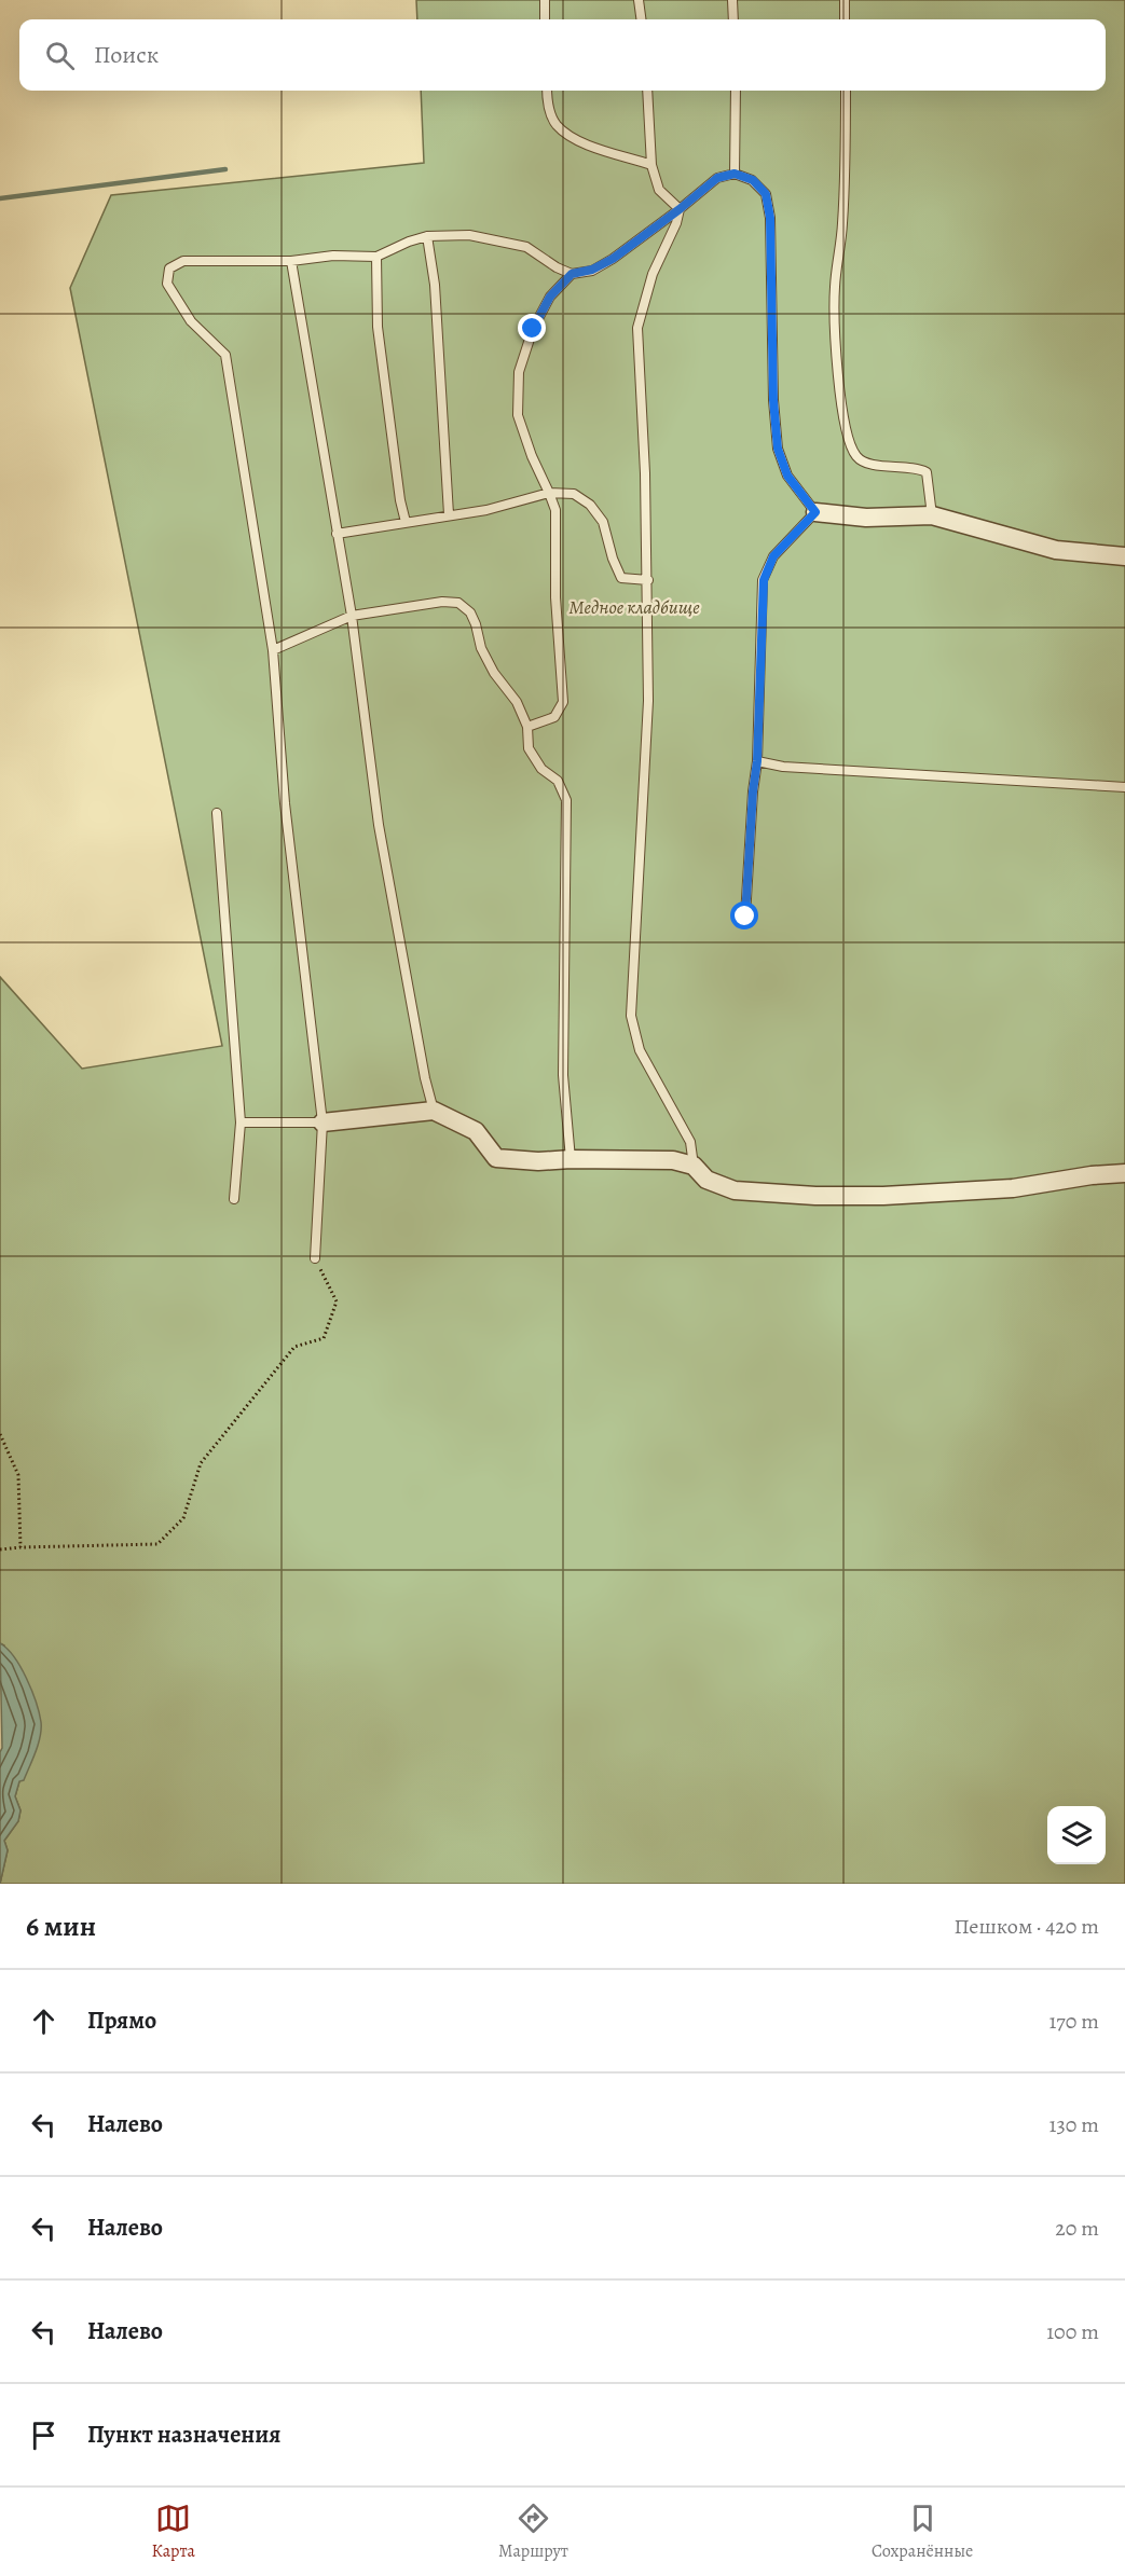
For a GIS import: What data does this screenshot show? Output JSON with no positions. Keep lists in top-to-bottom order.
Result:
{
  "parks": ["Медное кладбище"],
  "page": {
    "search": "Поиск",
    "heading": ["6 мин", "Пешком · 420 m"],
    "list": [
      ["Прямо", "170 m"],
      ["Налево", "130 m"],
      ["Налево", "20 m"],
      ["Налево", "100 m"],
      "Пункт назначения"
    ],
    "nav": ["Карта", "Маршрут", "Сохранённые"]
  }
}
